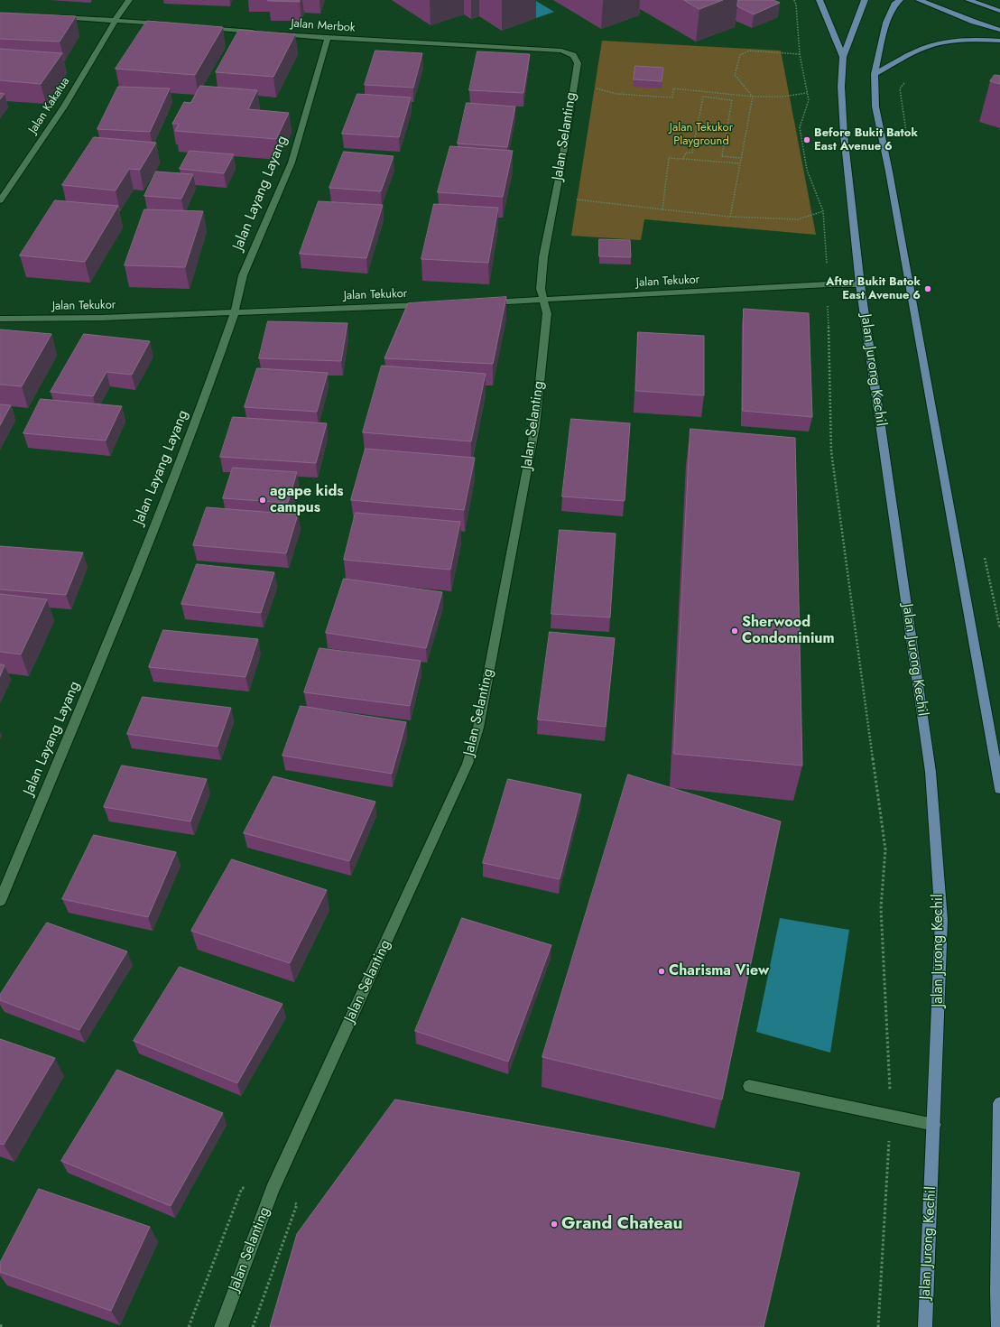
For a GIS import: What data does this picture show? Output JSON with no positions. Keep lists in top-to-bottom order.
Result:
{
  "streets": {
    "main road": ["Jalan Jurong Kechil"],
    "street": [
      "Jalan Merbok",
      "Jalan Kakatua",
      "Jalan Selanting",
      "Jalan Layang Layang",
      "Jalan Tekukor"
    ]
  },
  "crossings": [
    ["Jalan Merbok", "Jalan Selanting"],
    ["Jalan Merbok", "Jalan Layang Layang"],
    ["Jalan Selanting", "Jalan Tekukor"],
    ["Jalan Layang Layang", "Jalan Tekukor"],
    ["Jalan Tekukor", "Jalan Jurong Kechil"]
  ],
  "parks": ["Jalan Tekukor Playground"],
  "places": [
    "Before Bukit Batok East Avenue 6",
    "After Bukit Batok East Avenue 6",
    "agape kids campus",
    "Sherwood Condominium",
    "Charisma View",
    "Grand Chateau"
  ]
}
